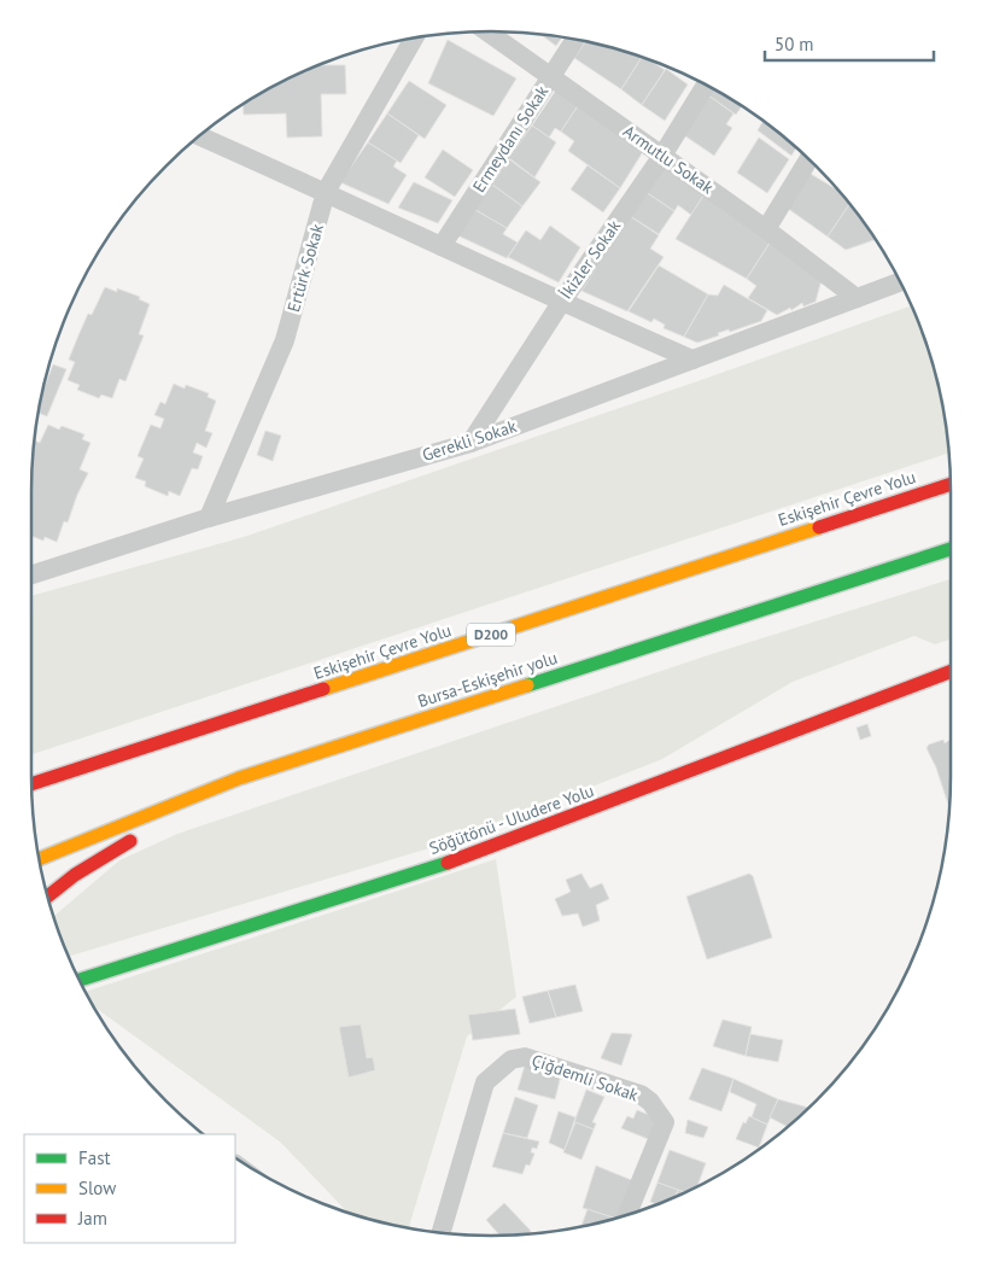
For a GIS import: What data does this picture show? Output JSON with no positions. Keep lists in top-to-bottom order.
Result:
{
  "streets": {
    "main road": [
      "Eskişehir Çevre Yolu",
      "D200",
      "Bursa-Eskişehir yolu",
      "Söğütönü - Uludere Yolu"
    ],
    "street": [
      "Ermeydanı Sokak",
      "Armutlu Sokak",
      "İkizler Sokak",
      "Ertürk Sokak",
      "Gerekli Sokak",
      "Çiğdemli Sokak"
    ]
  },
  "crossings": [
    ["Ermeydanı Sokak", "Armutlu Sokak"],
    ["Armutlu Sokak", "İkizler Sokak"],
    ["Armutlu Sokak", "Gerekli Sokak"],
    ["İkizler Sokak", "Gerekli Sokak"],
    ["Ertürk Sokak", "Gerekli Sokak"]
  ],
  "legend": ["Fast", "Slow", "Jam"],
  "scale_bar": "50 m"
}
